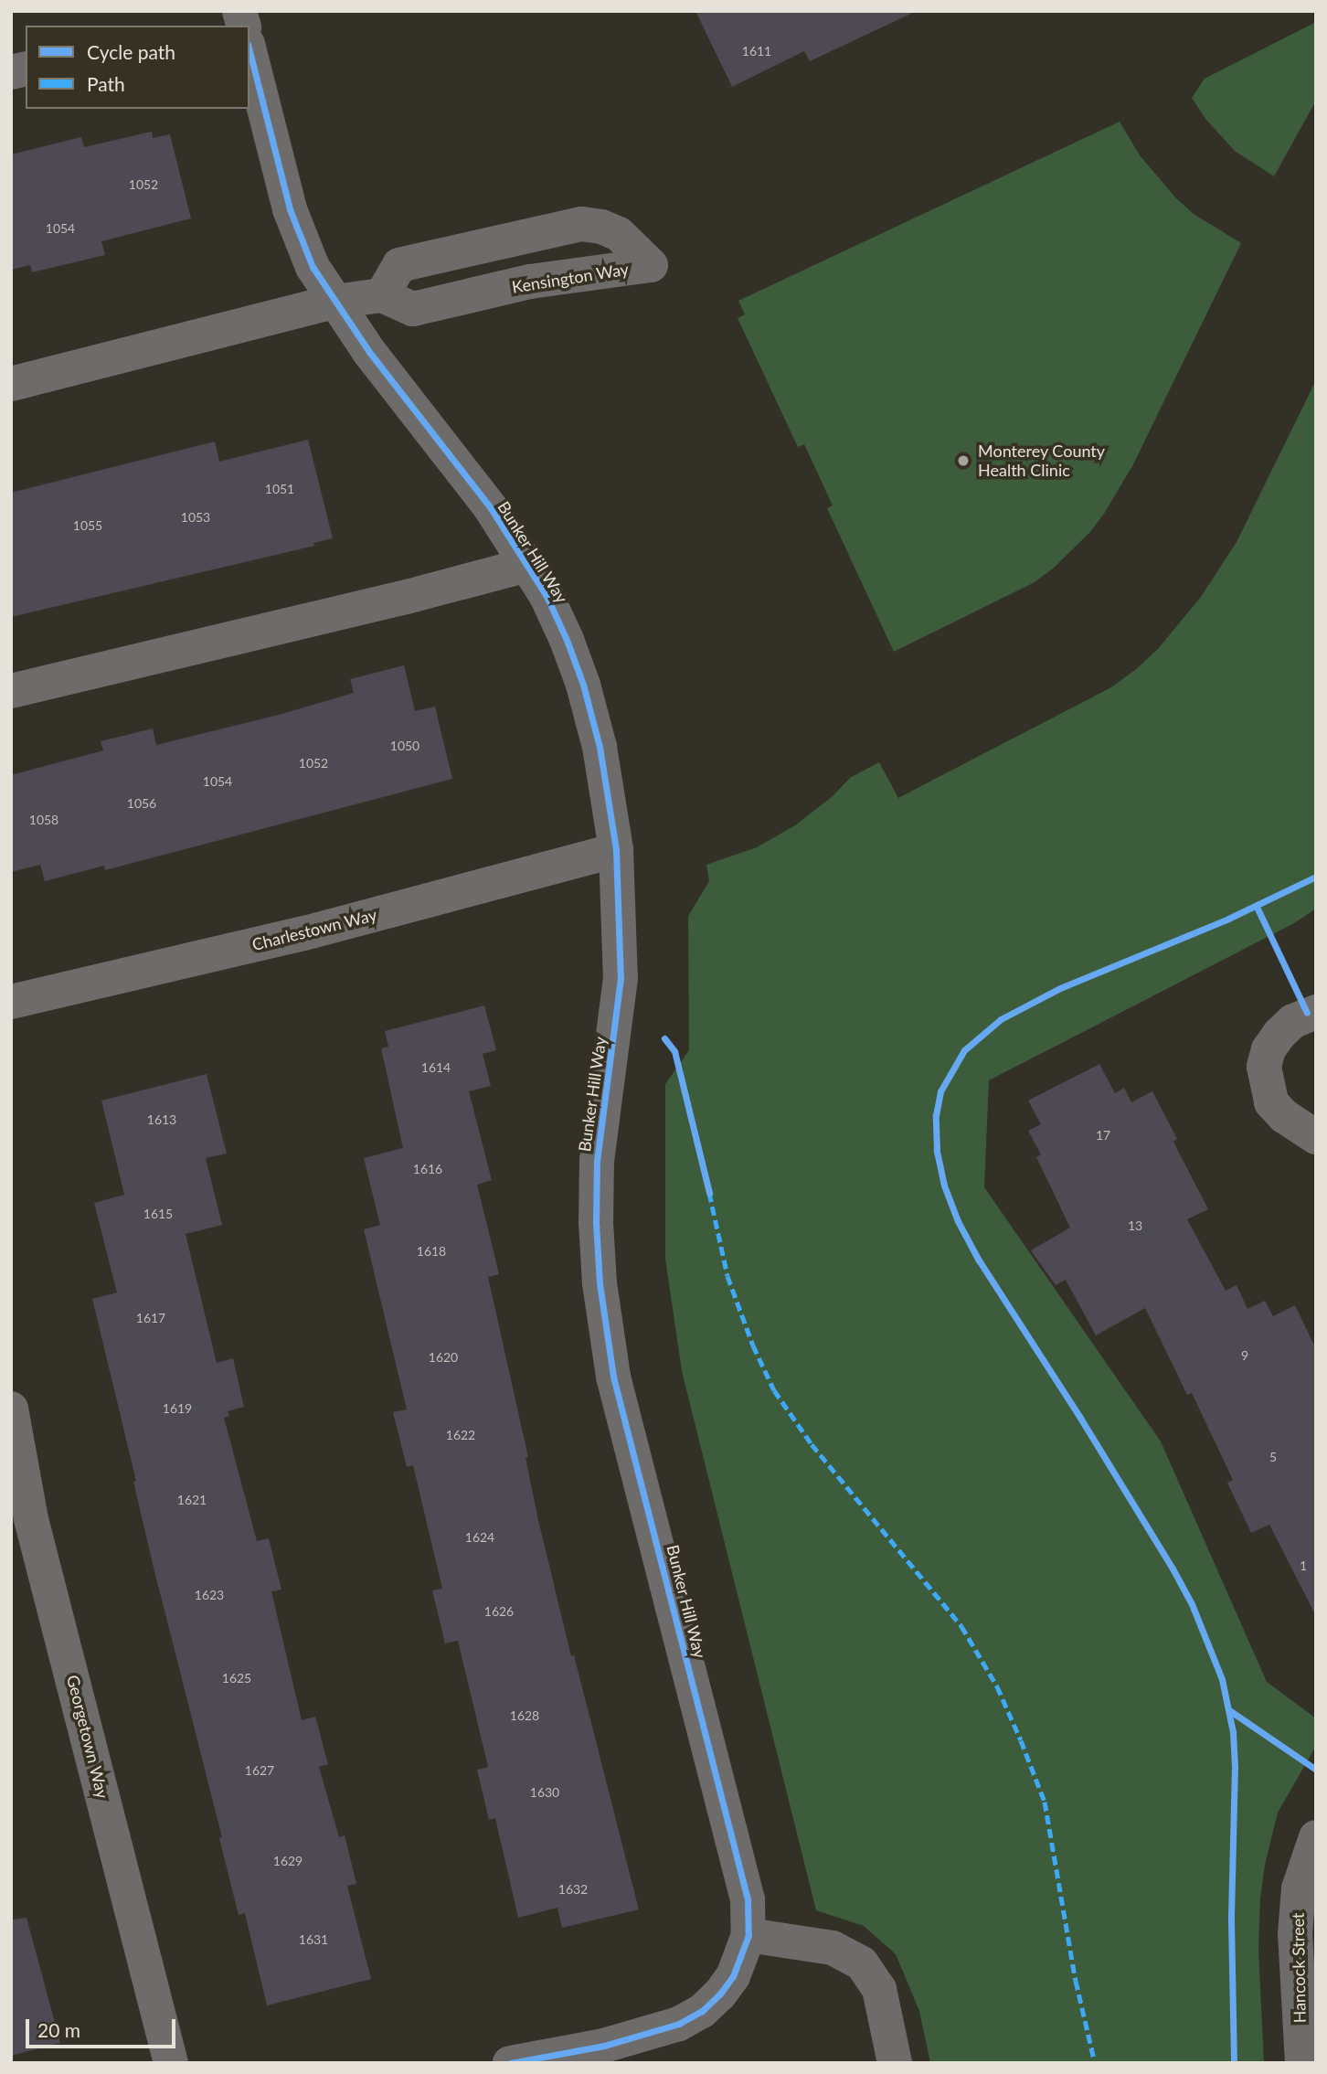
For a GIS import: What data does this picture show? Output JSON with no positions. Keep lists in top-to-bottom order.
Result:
{
  "streets": {
    "street": [
      "Kensington Way",
      "Bunker Hill Way",
      "Charlestown Way",
      "Georgetown Way",
      "Hancock Street"
    ]
  },
  "crossings": [
    ["Bunker Hill Way", "Charlestown Way"]
  ],
  "places": ["Monterey County Health Clinic"],
  "house_numbers": [
    "1611",
    "1052",
    "1054",
    "1051",
    "1053",
    "1055",
    "1050",
    "1052",
    "1054",
    "1056",
    "1058",
    "1614",
    "1613",
    "17",
    "1616",
    "1615",
    "13",
    "1618",
    "1617",
    "9",
    "1620",
    "1619",
    "1622",
    "5",
    "1621",
    "1624",
    "1",
    "1623",
    "1626",
    "1625",
    "1628",
    "1627",
    "1630",
    "1629",
    "1632",
    "1631"
  ],
  "legend": ["Cycle path", "Path"],
  "scale_bar": "20 m"
}
